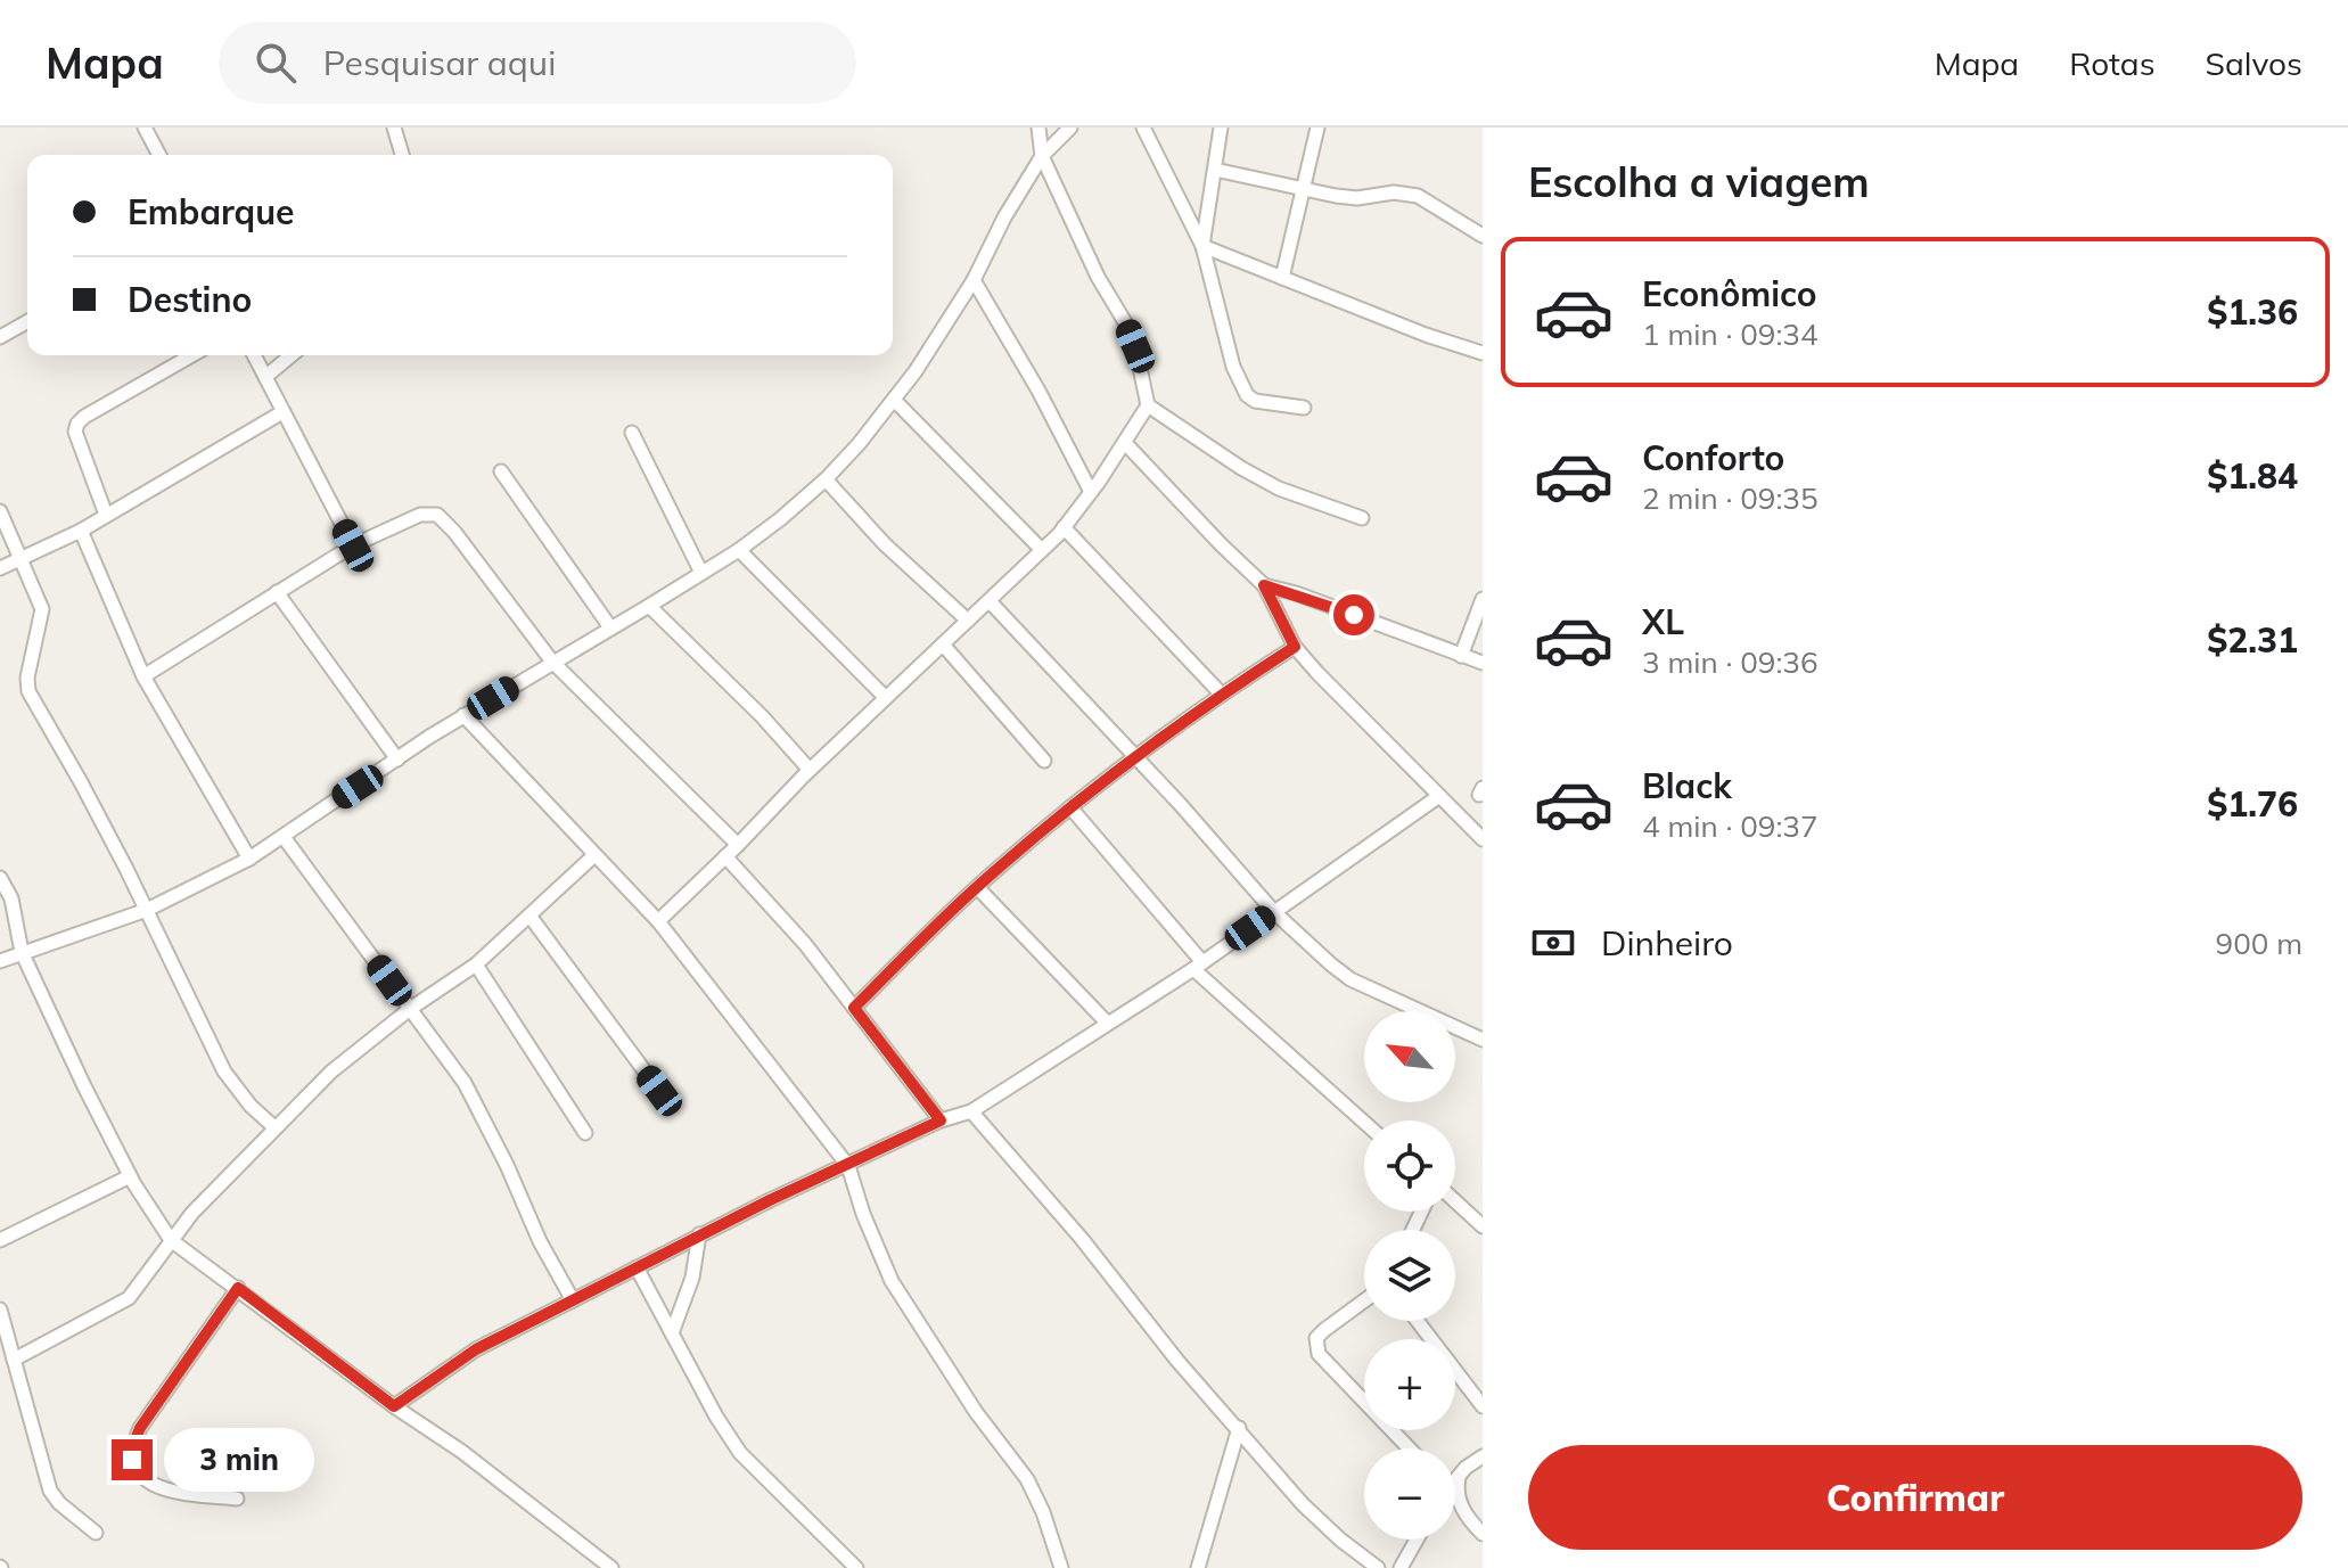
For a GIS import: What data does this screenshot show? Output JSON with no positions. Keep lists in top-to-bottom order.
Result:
{
  "north": "top left",
  "page": {
    "header": "Mapa",
    "search": "Pesquisar aqui",
    "nav": ["Mapa", "Rotas", "Salvos"],
    "heading": "Escolha a viagem",
    "banner": ["Embarque", "Destino"],
    "list": [
      {
        "name": "Econômico",
        "note": "1 min · 09:34",
        "value": "$1.36"
      },
      {
        "name": "Conforto",
        "note": "2 min · 09:35",
        "value": "$1.84"
      },
      {
        "name": "XL",
        "note": "3 min · 09:36",
        "value": "$2.31"
      },
      {
        "name": "Black",
        "note": "4 min · 09:37",
        "value": "$1.76"
      }
    ],
    "pay": ["Dinheiro", "900 m"],
    "map_buttons": ["+", "−"],
    "buttons": "Confirmar",
    "bubble": "3 min"
  }
}
